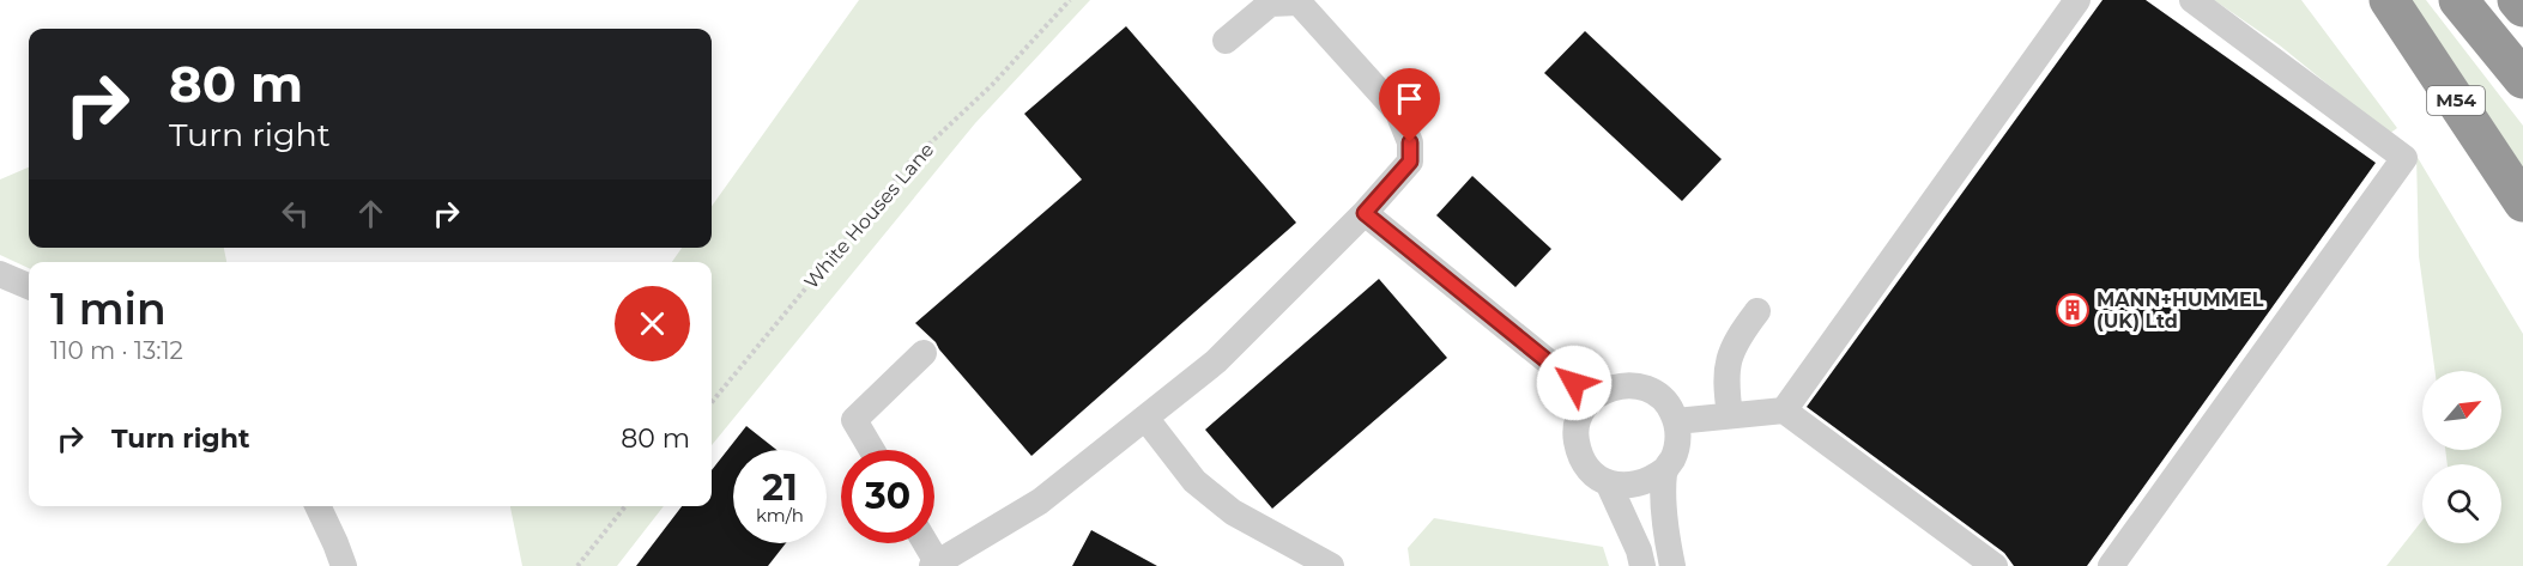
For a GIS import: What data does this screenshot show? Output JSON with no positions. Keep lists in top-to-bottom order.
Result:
{
  "streets": {
    "highway": ["M54"],
    "path": ["White Houses Lane"]
  },
  "places": {
    "building": ["MANN+HUMMEL (UK) Ltd"]
  },
  "north": "top right",
  "page": {
    "turn": ["80 m", "Turn right"],
    "heading": ["1 min", "110 m · 13:12"],
    "list": [
      {
        "name": "Turn right",
        "value": "80 m"
      }
    ],
    "speed": "21 km/h",
    "limit": "30"
  }
}
